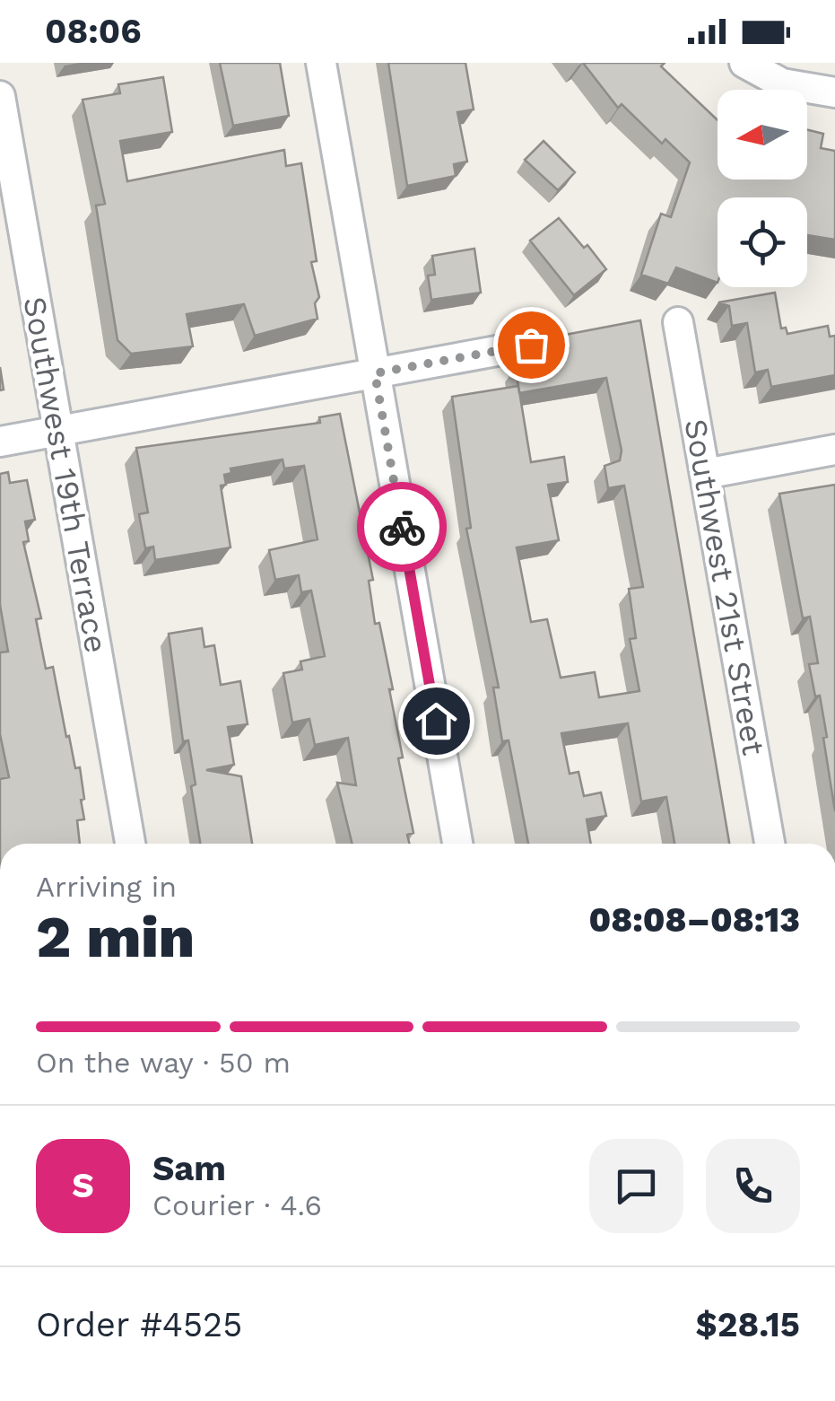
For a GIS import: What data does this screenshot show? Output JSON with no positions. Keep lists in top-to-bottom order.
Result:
{
  "streets": {
    "street": ["Southwest 19th Terrace", "Southwest 21st Street"]
  },
  "north": "left",
  "page": {
    "status": "08:06",
    "heading": ["2 min", "Arriving in", "08:08–08:13"],
    "panel": [
      "Sam",
      "Courier · 4.6",
      "Order #4525",
      "$28.15"
    ],
    "bar": "On the way · 50 m",
    "round": "S"
  }
}
